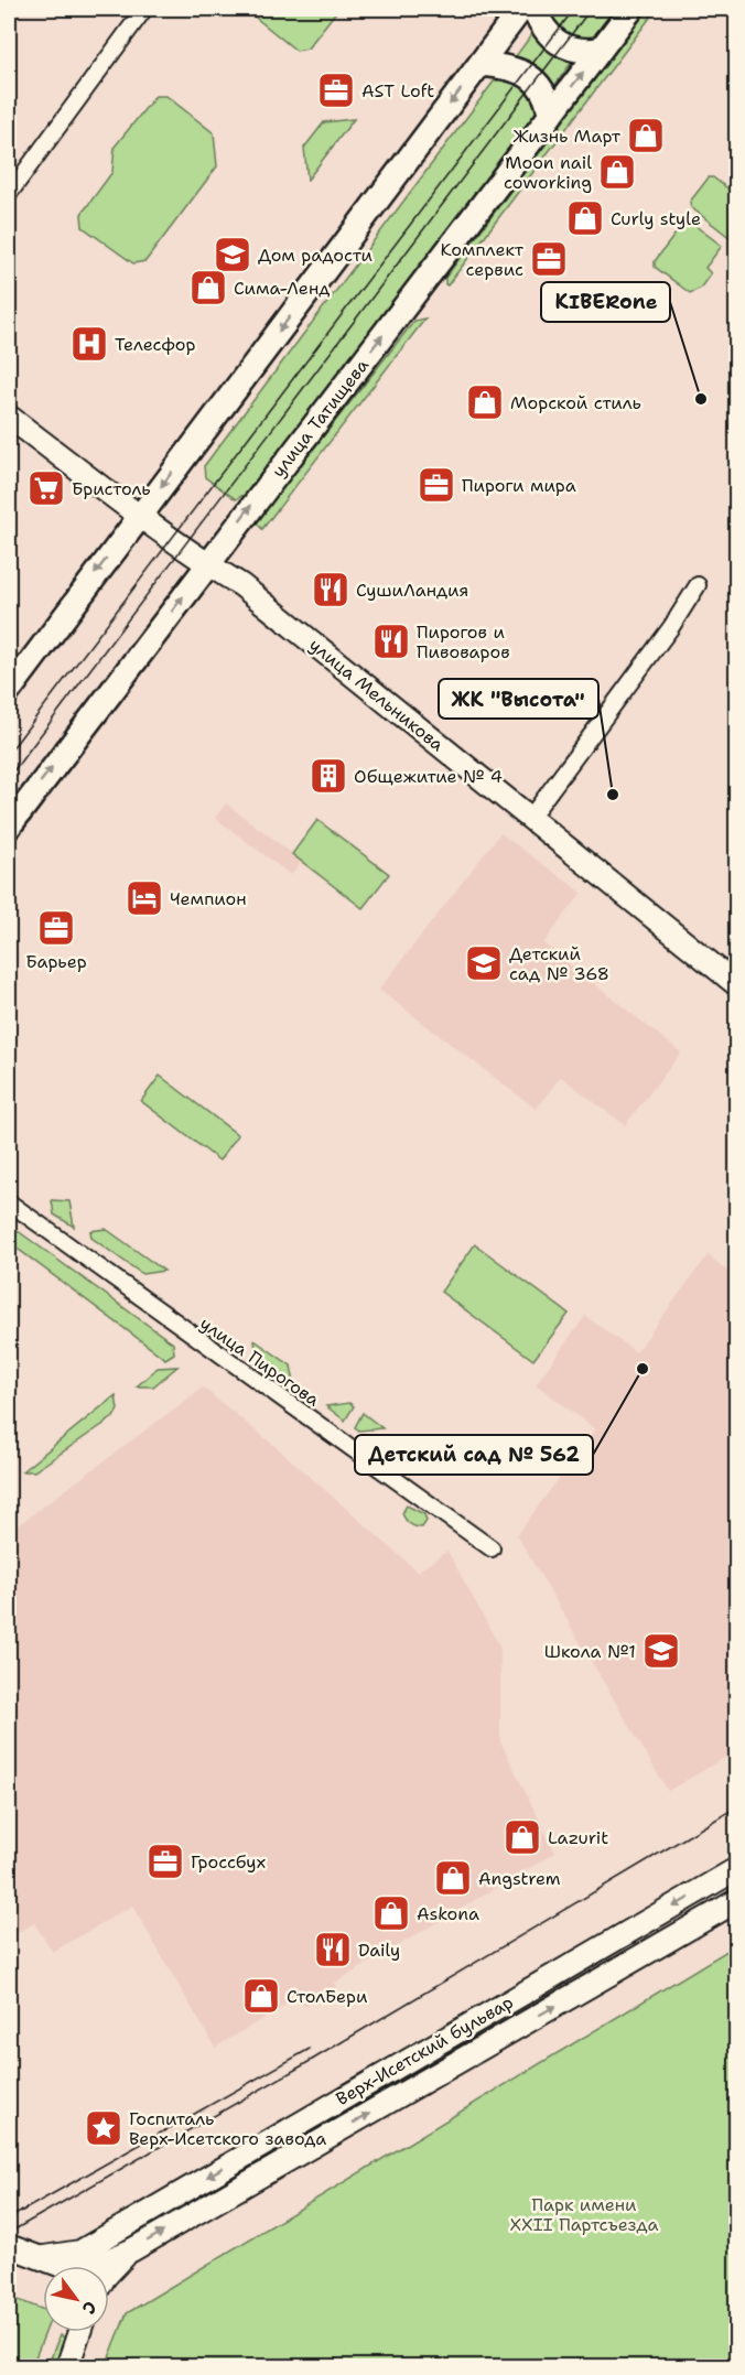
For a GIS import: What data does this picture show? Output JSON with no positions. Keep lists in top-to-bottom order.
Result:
{
  "streets": {
    "main road": ["улица Татищева", "улица Мельникова", "Верх-Исетский бульвар"],
    "street": ["улица Пирогова"]
  },
  "crossings": [
    ["улица Татищева", "улица Мельникова"]
  ],
  "parks": ["Парк имени XXII Партсъезда"],
  "places": {
    "office": [
      "AST Loft",
      "Комплект сервис",
      "Пироги мира",
      "Барьер",
      "Гроссбух"
    ],
    "shop": [
      "Жизнь Март",
      "Moon nail coworking",
      "Curly style",
      "Сима-Ленд",
      "Морской стиль",
      "Lazurit",
      "Angstrem",
      "Askona",
      "СтолБери"
    ],
    "school or university": ["Дом радости", "Детский сад № 368", "Школа №1"],
    "hospital": ["Телесфор"],
    "other": ["KIBERone", "ЖК \"Высота\"", "Детский сад № 562"],
    "supermarket": ["Бристоль"],
    "restaurant": ["СушиЛандия", "Пирогов и Пивоваров", "Daily"],
    "building": ["Общежитие № 4"],
    "hotel": ["Чемпион"],
    "place": ["Госпиталь Верх-Исетского завода"]
  },
  "north": "bottom right"
}
